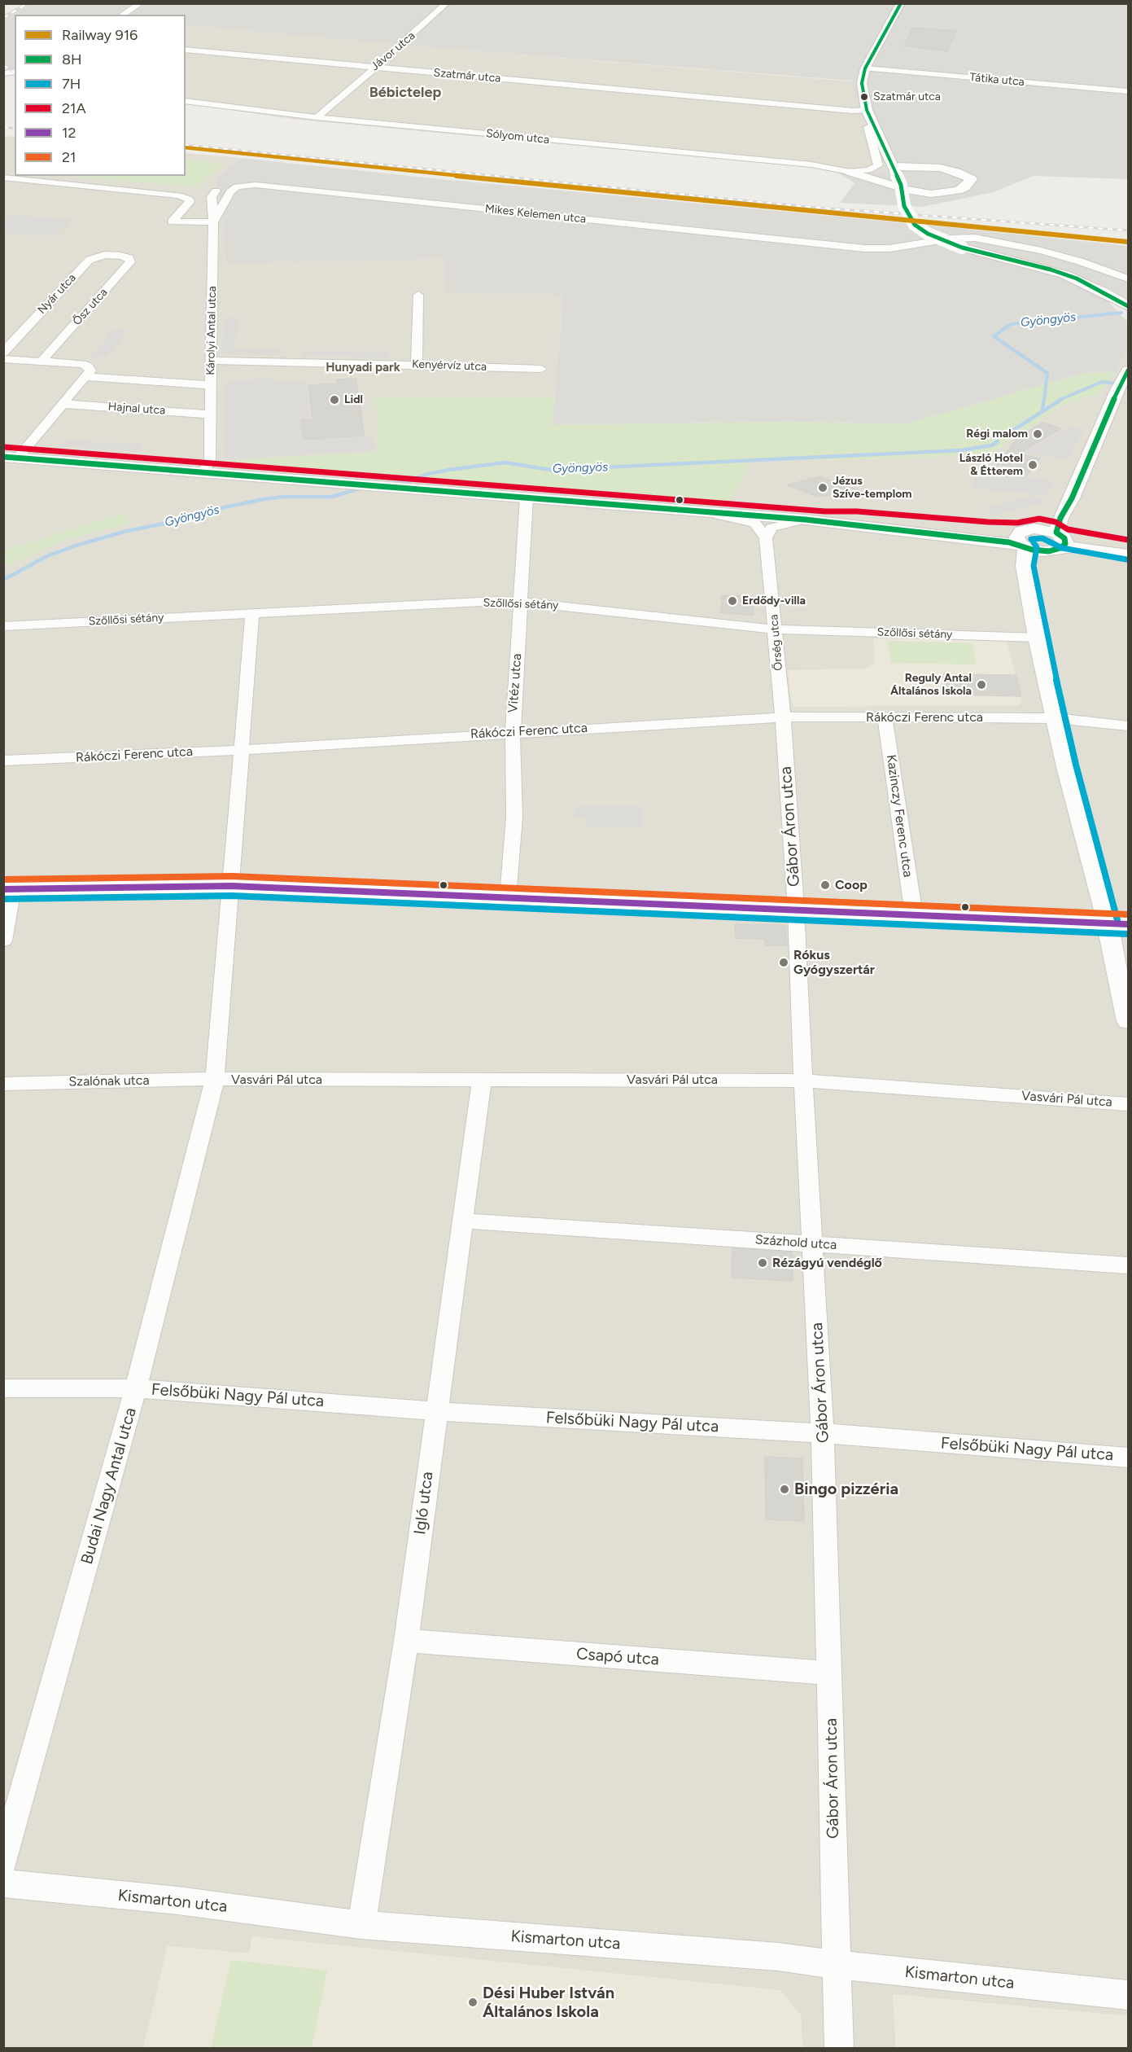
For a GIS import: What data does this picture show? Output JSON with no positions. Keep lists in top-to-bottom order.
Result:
{
  "streets": {
    "street": [
      "Jávor utca",
      "Szatmár utca",
      "Tátika utca",
      "Sólyom utca",
      "Mikes Kelemen utca",
      "Nyár utca",
      "Ősz utca",
      "Károlyi Antal utca",
      "Kenyérvíz utca",
      "Hajnal utca",
      "Szőllősi sétány",
      "Őrség utca",
      "Vitéz utca",
      "Rákóczi Ferenc utca",
      "Kazinczy Ferenc utca",
      "Gábor Áron utca",
      "Vasvári Pál utca",
      "Szalónak utca",
      "Százhold utca",
      "Felsőbüki Nagy Pál utca",
      "Budai Nagy Antal utca",
      "Igló utca",
      "Csapó utca",
      "Kismarton utca"
    ]
  },
  "crossings": [
    ["Jávor utca", "Szatmár utca"],
    ["Jávor utca", "Sólyom utca"],
    ["Mikes Kelemen utca", "Károlyi Antal utca"],
    ["Nyár utca", "Ősz utca"],
    ["Károlyi Antal utca", "Kenyérvíz utca"],
    ["Károlyi Antal utca", "Hajnal utca"],
    ["Szőllősi sétány", "Őrség utca"],
    ["Szőllősi sétány", "Vitéz utca"],
    ["Szőllősi sétány", "Budai Nagy Antal utca"],
    ["Őrség utca", "Rákóczi Ferenc utca"],
    ["Őrség utca", "Gábor Áron utca"],
    ["Vitéz utca", "Rákóczi Ferenc utca"],
    ["Rákóczi Ferenc utca", "Kazinczy Ferenc utca"],
    ["Rákóczi Ferenc utca", "Gábor Áron utca"],
    ["Rákóczi Ferenc utca", "Budai Nagy Antal utca"],
    ["Gábor Áron utca", "Vasvári Pál utca"],
    ["Gábor Áron utca", "Százhold utca"],
    ["Gábor Áron utca", "Felsőbüki Nagy Pál utca"],
    ["Gábor Áron utca", "Csapó utca"],
    ["Gábor Áron utca", "Kismarton utca"],
    ["Vasvári Pál utca", "Szalónak utca"],
    ["Vasvári Pál utca", "Budai Nagy Antal utca"],
    ["Vasvári Pál utca", "Igló utca"],
    ["Szalónak utca", "Budai Nagy Antal utca"],
    ["Százhold utca", "Igló utca"],
    ["Felsőbüki Nagy Pál utca", "Budai Nagy Antal utca"],
    ["Felsőbüki Nagy Pál utca", "Igló utca"],
    ["Igló utca", "Csapó utca"],
    ["Igló utca", "Kismarton utca"]
  ],
  "districts": ["Bébictelep", "Hunyadi park"],
  "water": ["Gyöngyös"],
  "places": [
    "Szatmár utca",
    "Lidl",
    "Régi malom",
    "László Hotel & Étterem",
    "Jézus Szíve-templom",
    "Erdődy-villa",
    "Reguly Antal Általános Iskola",
    "Coop",
    "Rókus Gyógyszertár",
    "Rézágyú vendéglő",
    "Bingo pizzéria",
    "Dési Huber István Általános Iskola"
  ],
  "lines": [
    "transit line 8H",
    "rail line 916",
    "transit line 21A",
    "transit line 7H",
    "transit line 21",
    "transit line 12"
  ],
  "legend": [
    "Railway 916",
    "8H",
    "7H",
    "21A",
    "12",
    "21"
  ]
}
